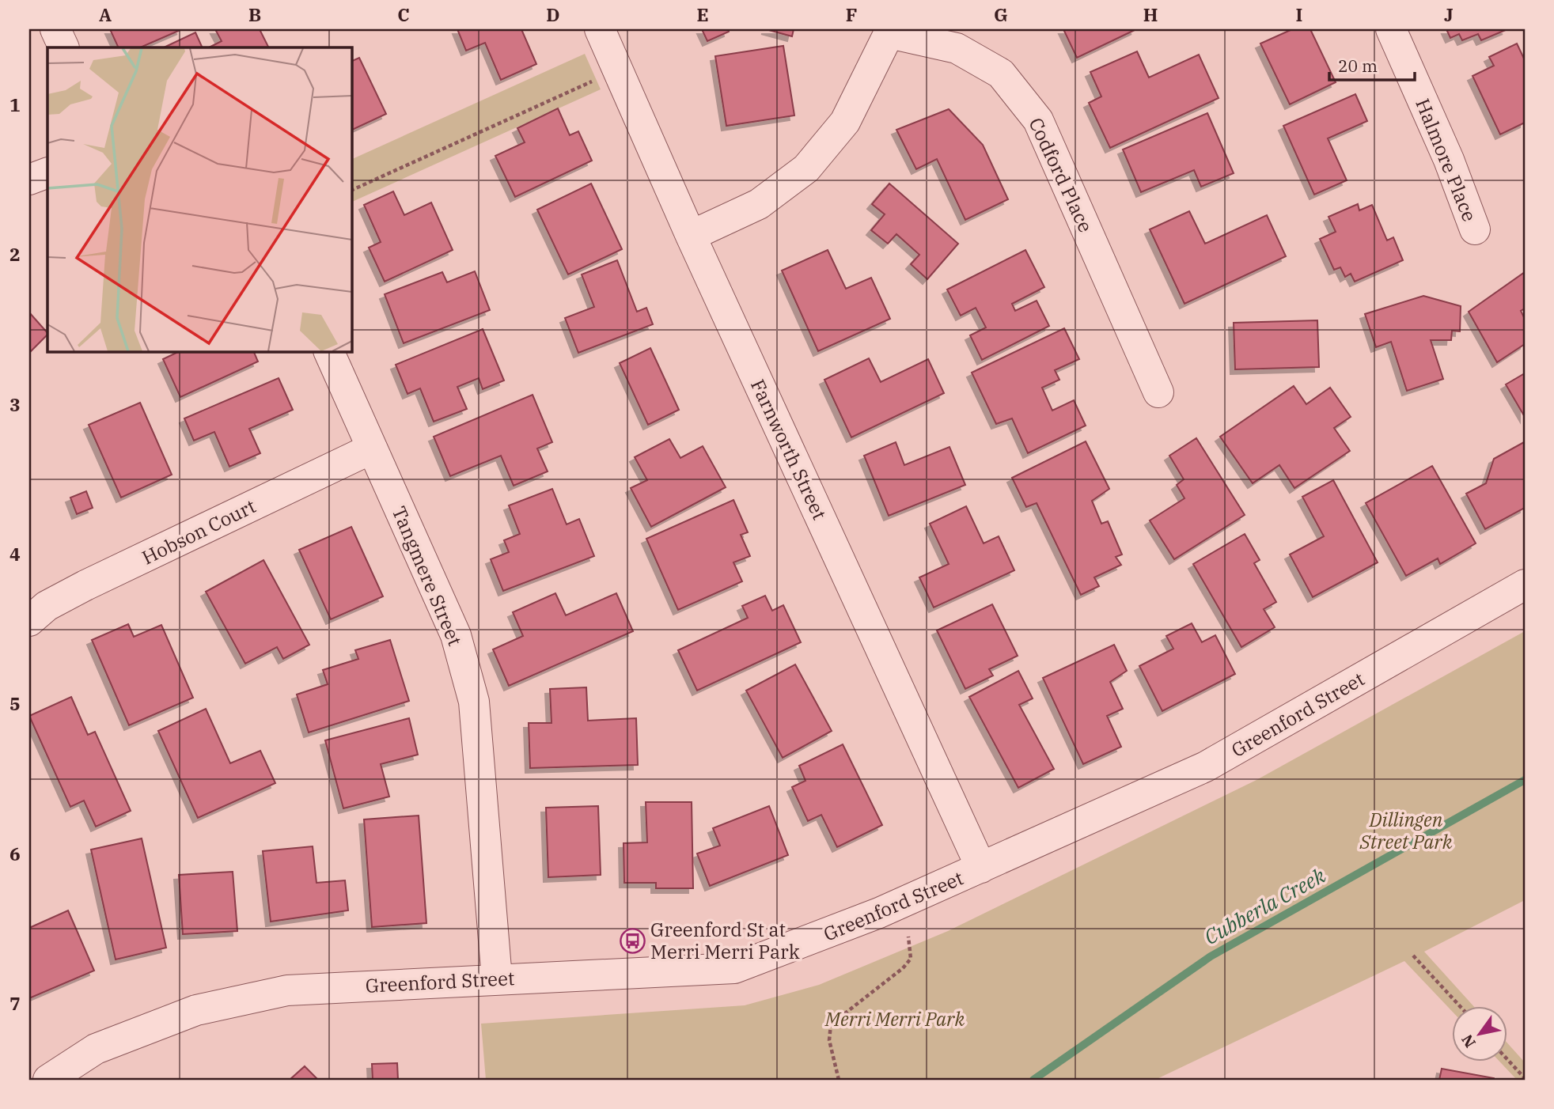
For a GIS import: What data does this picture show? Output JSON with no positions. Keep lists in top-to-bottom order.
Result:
{
  "streets": {
    "street": [
      "Halmore Place",
      "Codford Place",
      "Farnworth Street",
      "Hobson Court",
      "Tangmere Street",
      "Greenford Street"
    ]
  },
  "crossings": [
    ["Farnworth Street", "Greenford Street"],
    ["Hobson Court", "Tangmere Street"],
    ["Tangmere Street", "Greenford Street"]
  ],
  "water": ["Cubberla Creek"],
  "parks": ["Dillingen Street Park", "Merri Merri Park"],
  "places": {
    "bus stop": ["Greenford St at Merri Merri Park"]
  },
  "scale_bar": "20 m",
  "north": "bottom left",
  "grid": {
    "columns": [
      "A",
      "B",
      "C",
      "D",
      "E",
      "F",
      "G",
      "H",
      "I",
      "J"
    ],
    "rows": [
      "1",
      "2",
      "3",
      "4",
      "5",
      "6",
      "7"
    ]
  }
}
